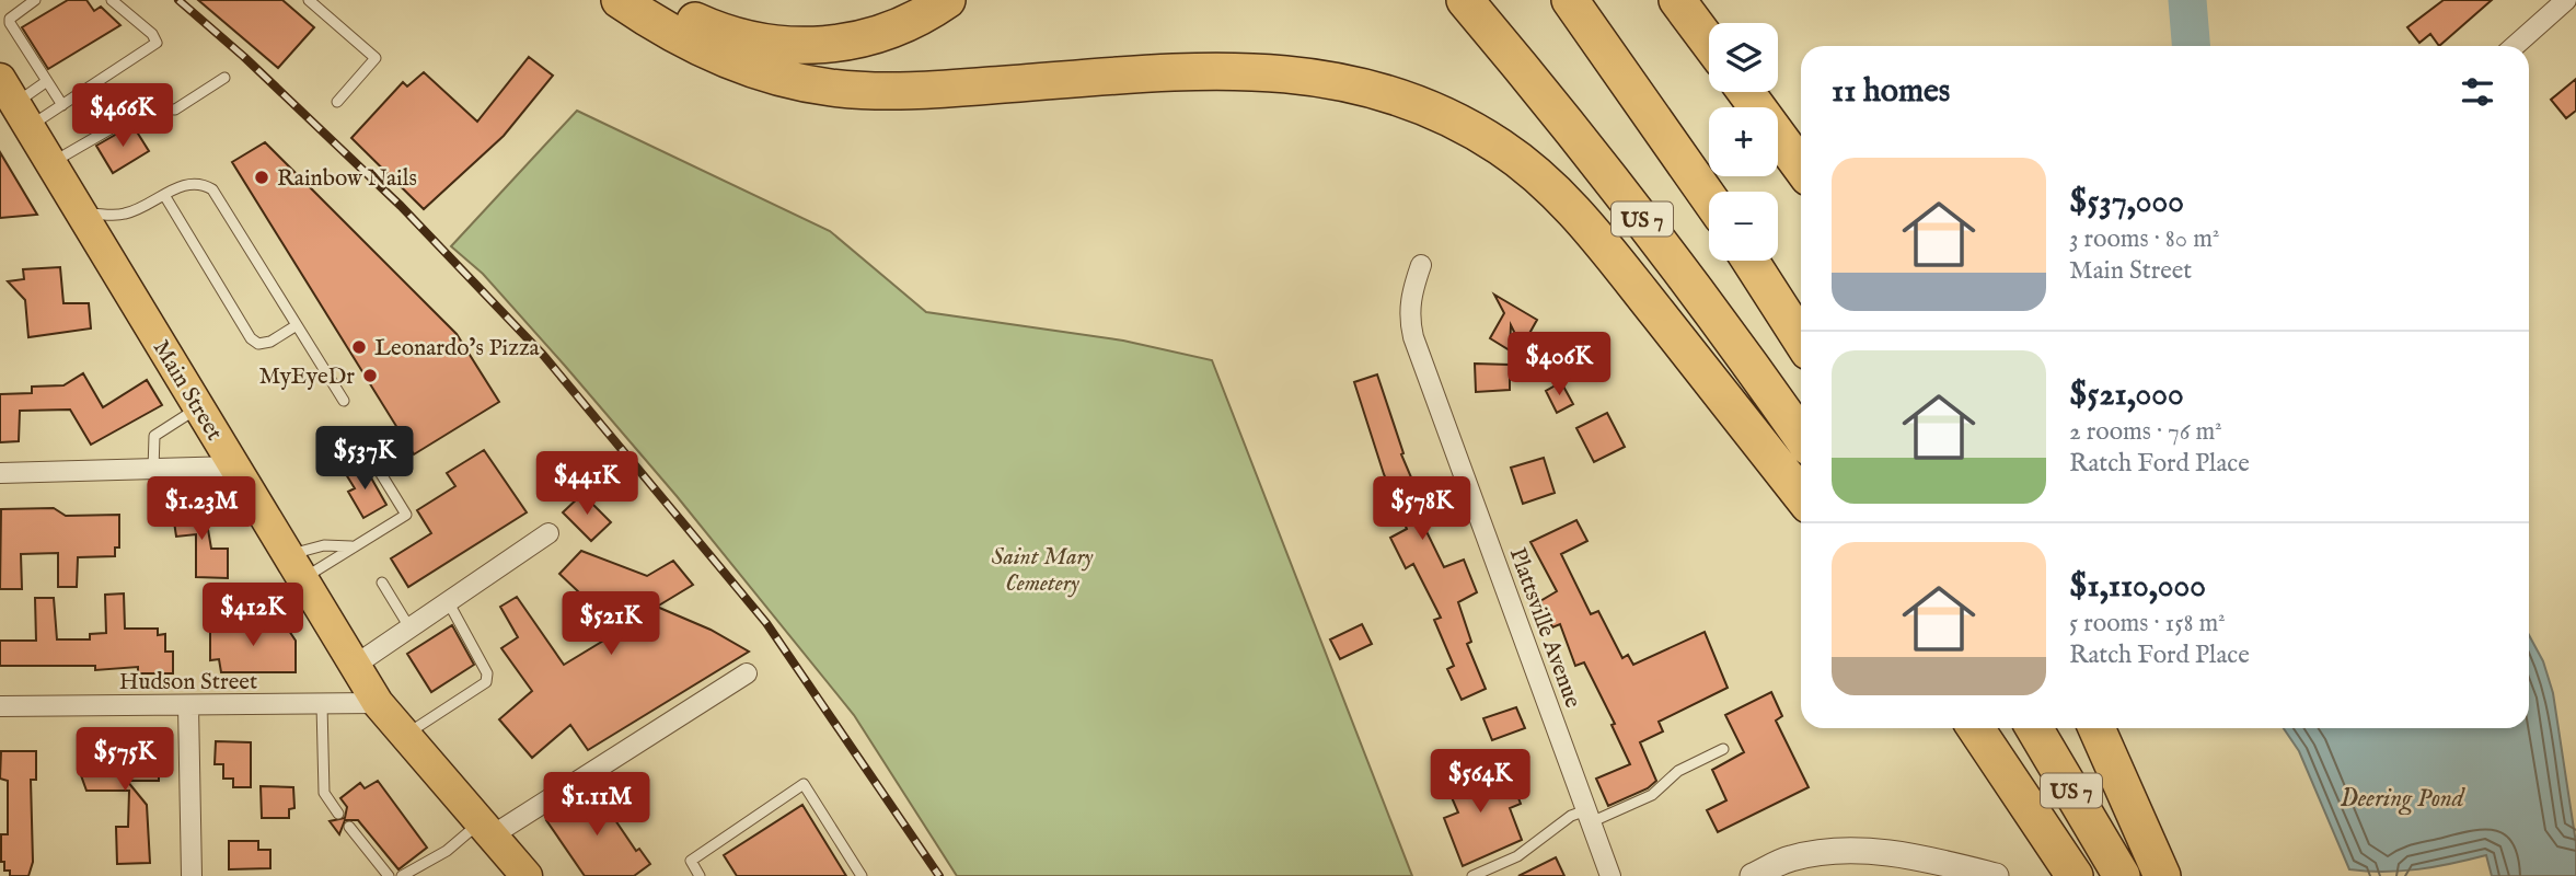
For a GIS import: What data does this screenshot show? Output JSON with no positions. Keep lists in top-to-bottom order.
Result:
{
  "streets": {
    "highway": ["US 7"],
    "main road": ["Main Street"],
    "street": ["Plattsville Avenue", "Hudson Street"]
  },
  "crossings": [
    ["Main Street", "Hudson Street"]
  ],
  "water": ["Deering Pond"],
  "parks": ["Saint Mary Cemetery"],
  "places": ["Rainbow Nails", "Leonardo’s Pizza", "MyEyeDr"],
  "page": {
    "map_buttons": ["+", "−"],
    "heading": "11 homes",
    "price": [
      "$466K",
      "$406K",
      "$537K",
      "$441K",
      "$1.23M",
      "$578K",
      "$412K",
      "$521K",
      "$575K",
      "$564K",
      "$1.11M"
    ],
    "list": [
      {
        "name": "$537,000",
        "note": "3 rooms · 80 m² · Main Street"
      },
      {
        "name": "$521,000",
        "note": "2 rooms · 76 m² · Ratch Ford Place"
      },
      {
        "name": "$1,110,000",
        "note": "5 rooms · 158 m² · Ratch Ford Place"
      }
    ]
  }
}
